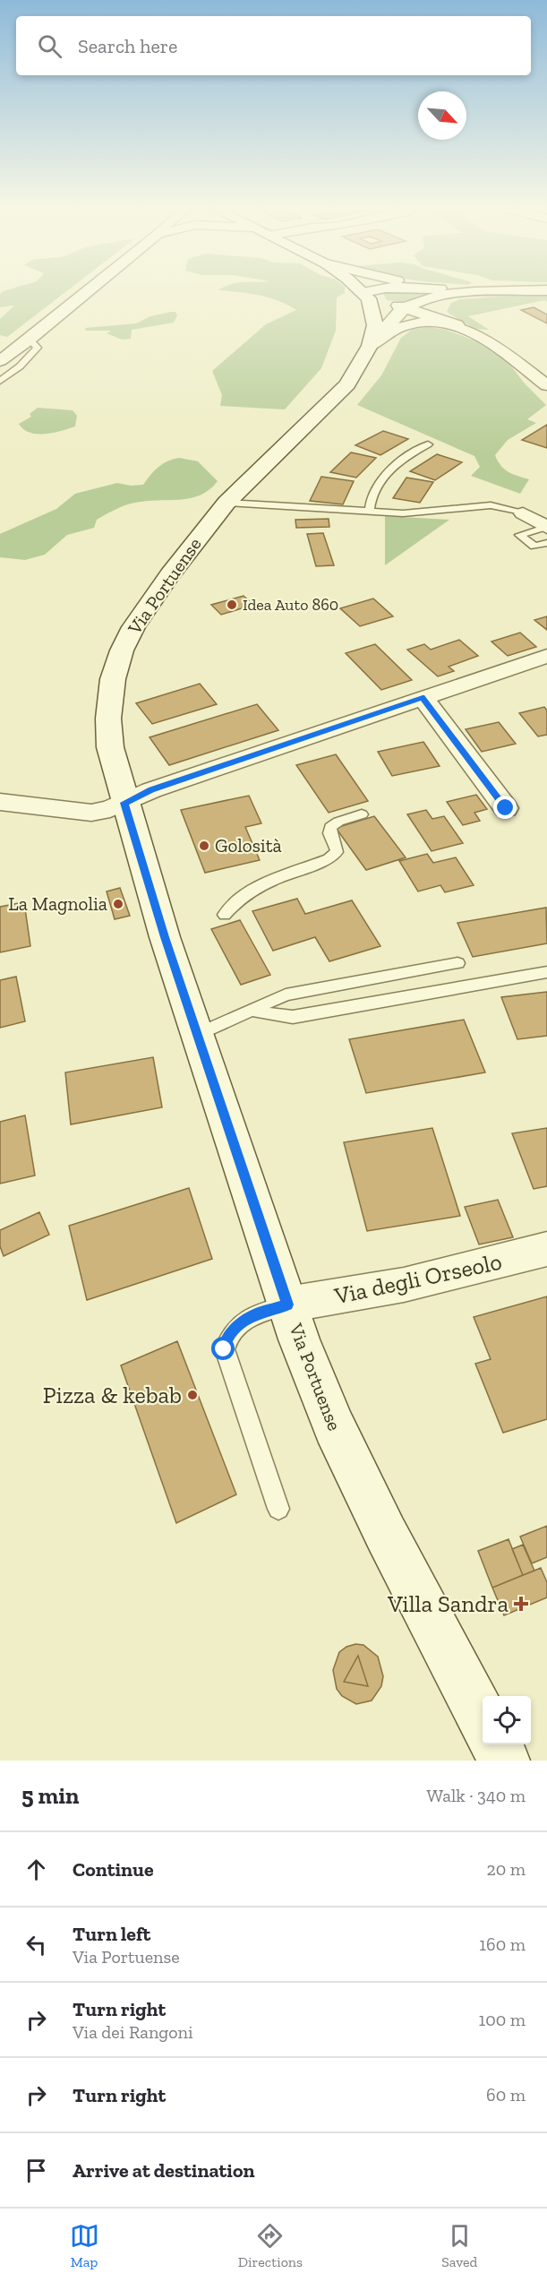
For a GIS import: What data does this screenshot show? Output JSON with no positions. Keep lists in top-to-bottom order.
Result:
{
  "streets": {
    "main road": ["Via Portuense"],
    "street": ["Via degli Orseolo"]
  },
  "crossings": [
    ["Via Portuense", "Via degli Orseolo"]
  ],
  "places": {
    "other": [
      "Idea Auto 860",
      "Golosità",
      "La Magnolia",
      "Pizza & kebab"
    ],
    "health": ["Villa Sandra"]
  },
  "north": "bottom right",
  "page": {
    "search": "Search here",
    "heading": ["5 min", "Walk · 340 m"],
    "list": [
      ["Continue", "20 m"],
      ["Turn left", "Via Portuense", "160 m"],
      ["Turn right", "Via dei Rangoni", "100 m"],
      ["Turn right", "60 m"],
      "Arrive at destination"
    ],
    "nav": ["Map", "Directions", "Saved"]
  }
}
